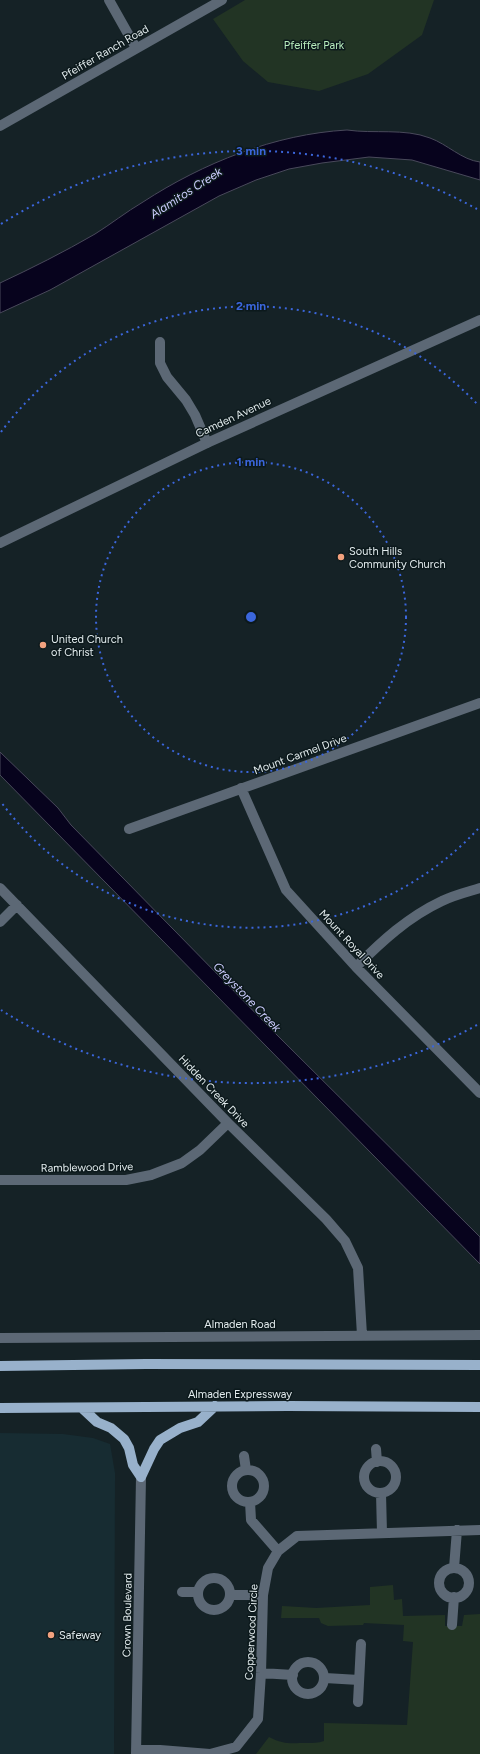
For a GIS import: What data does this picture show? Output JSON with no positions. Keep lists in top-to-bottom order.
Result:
{
  "streets": {
    "main road": ["Almaden Expressway"],
    "street": [
      "Pfeiffer Ranch Road",
      "Camden Avenue",
      "Mount Carmel Drive",
      "Mount Royal Drive",
      "Hidden Creek Drive",
      "Ramblewood Drive",
      "Almaden Road",
      "Crown Boulevard",
      "Copperwood Circle"
    ]
  },
  "crossings": [
    ["Mount Carmel Drive", "Mount Royal Drive"],
    ["Hidden Creek Drive", "Ramblewood Drive"],
    ["Hidden Creek Drive", "Almaden Road"],
    ["Crown Boulevard", "Copperwood Circle"]
  ],
  "water": ["Alamitos Creek", "Greystone Creek"],
  "parks": ["Pfeiffer Park"],
  "places": ["South Hills Community Church", "United Church of Christ", "Safeway"],
  "rings": ["3 min", "2 min", "1 min"]
}
